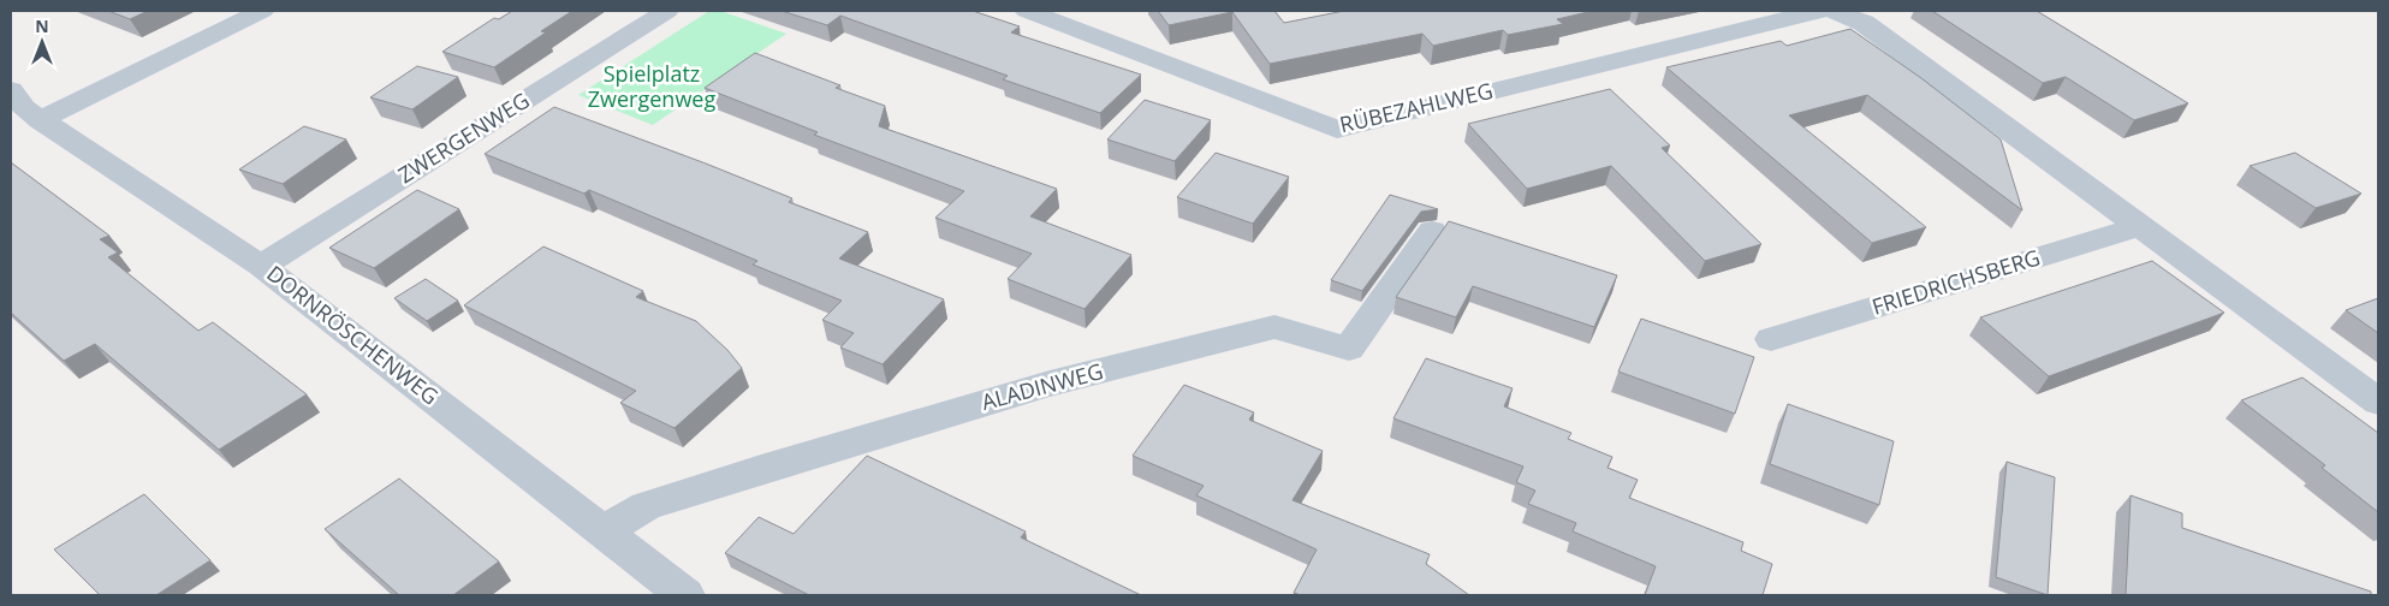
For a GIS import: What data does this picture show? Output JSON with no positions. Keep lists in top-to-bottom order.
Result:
{
  "streets": {
    "street": [
      "RÜBEZAHLWEG",
      "ZWERGENWEG",
      "FRIEDRICHSBERG",
      "DORNRÖSCHENWEG",
      "ALADINWEG"
    ]
  },
  "crossings": [
    ["ZWERGENWEG", "DORNRÖSCHENWEG"],
    ["DORNRÖSCHENWEG", "ALADINWEG"]
  ],
  "parks": ["Spielplatz Zwergenweg"],
  "north": "top"
}
